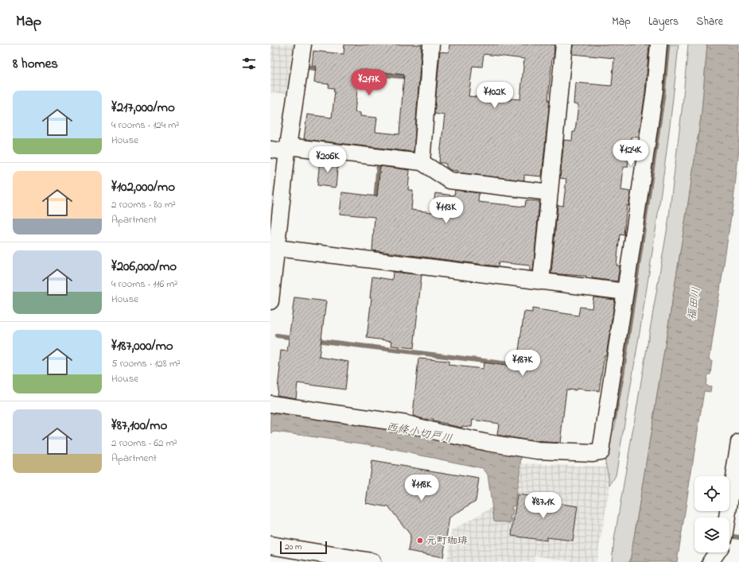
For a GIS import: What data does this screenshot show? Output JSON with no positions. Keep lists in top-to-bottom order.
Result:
{
  "water": ["福田川", "西條小切戸川"],
  "places": ["元町珈琲"],
  "scale_bar": "20 m",
  "page": {
    "header": "Map",
    "nav": ["Map", "Layers", "Share"],
    "heading": "8 homes",
    "price": [
      "¥217K",
      "¥102K",
      "¥124K",
      "¥206K",
      "¥113K",
      "¥187K",
      "¥118K",
      "¥87.1K"
    ],
    "list": [
      {
        "name": "¥217,000/mo",
        "note": "4 rooms · 124 m² · House"
      },
      {
        "name": "¥102,000/mo",
        "note": "2 rooms · 80 m² · Apartment"
      },
      {
        "name": "¥206,000/mo",
        "note": "4 rooms · 116 m² · House"
      },
      {
        "name": "¥187,000/mo",
        "note": "5 rooms · 128 m² · House"
      },
      {
        "name": "¥87,100/mo",
        "note": "2 rooms · 62 m² · Apartment"
      }
    ],
    "scale": "20 m"
  }
}
